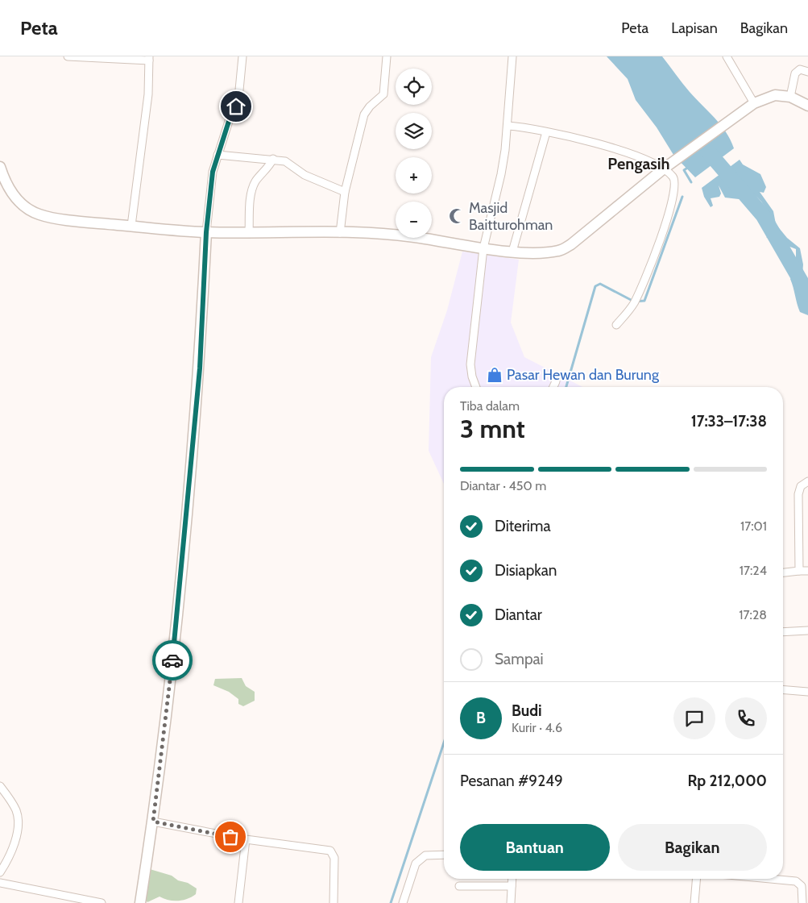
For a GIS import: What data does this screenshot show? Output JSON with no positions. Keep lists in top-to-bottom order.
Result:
{
  "districts": ["Pengasih"],
  "places": {
    "mosque": ["Masjid Baitturohman"],
    "shop": ["Pasar Hewan dan Burung"]
  },
  "page": {
    "header": "Peta",
    "nav": ["Peta", "Lapisan", "Bagikan"],
    "map_buttons": ["+", "−"],
    "heading": ["3 mnt", "Tiba dalam", "17:33–17:38"],
    "panel": [
      "Budi",
      "Kurir · 4.6",
      "Pesanan #9249",
      "Rp 212,000"
    ],
    "bar": "Diantar · 450 m",
    "list": [
      ["Diterima", "17:01"],
      ["Disiapkan", "17:24"],
      ["Diantar", "17:28"],
      "Sampai"
    ],
    "round": "B",
    "buttons": ["Bantuan", "Bagikan"]
  }
}
